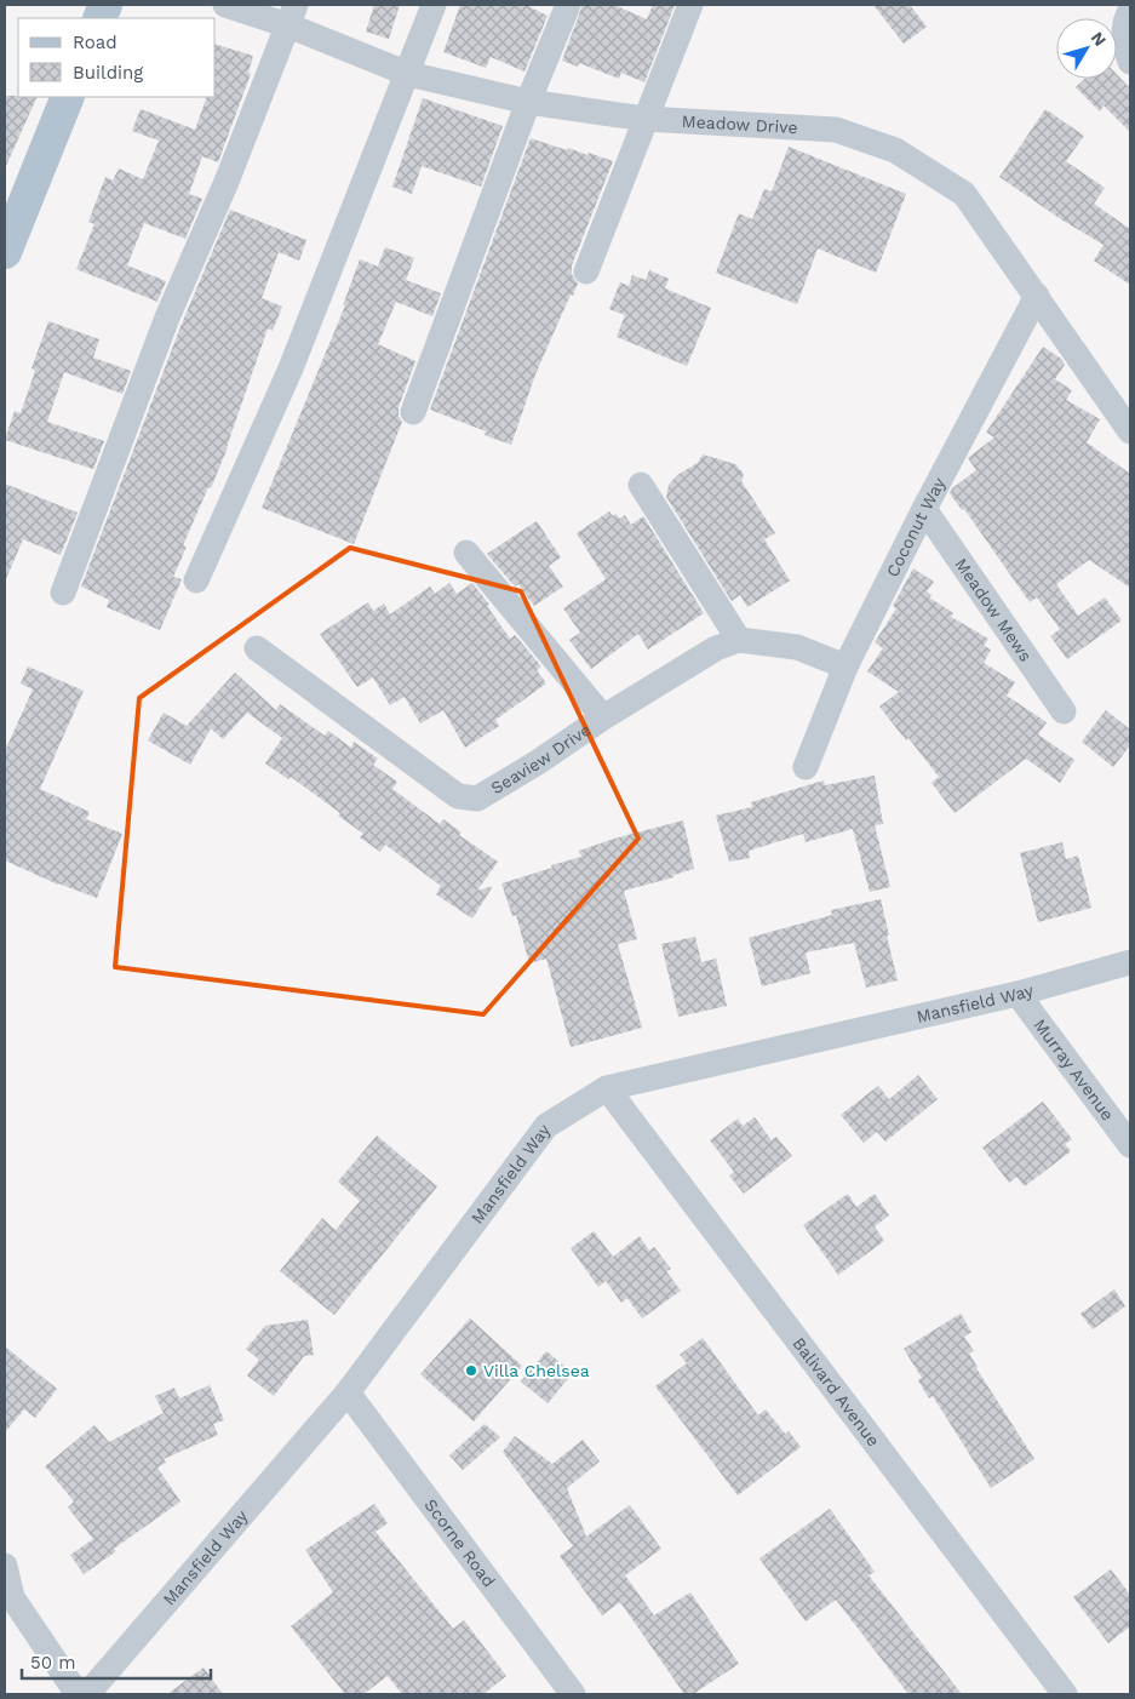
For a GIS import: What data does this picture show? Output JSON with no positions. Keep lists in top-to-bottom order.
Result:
{
  "streets": {
    "street": [
      "Meadow Drive",
      "Coconut Way",
      "Meadow Mews",
      "Seaview Drive",
      "Mansfield Way",
      "Murray Avenue",
      "Balivard Avenue",
      "Scorne Road"
    ]
  },
  "crossings": [
    ["Meadow Drive", "Coconut Way"],
    ["Coconut Way", "Meadow Mews"],
    ["Mansfield Way", "Murray Avenue"],
    ["Mansfield Way", "Balivard Avenue"],
    ["Mansfield Way", "Scorne Road"]
  ],
  "places": ["Villa Chelsea"],
  "legend": ["Road", "Building"],
  "scale_bar": "50 m",
  "north": "top right"
}
